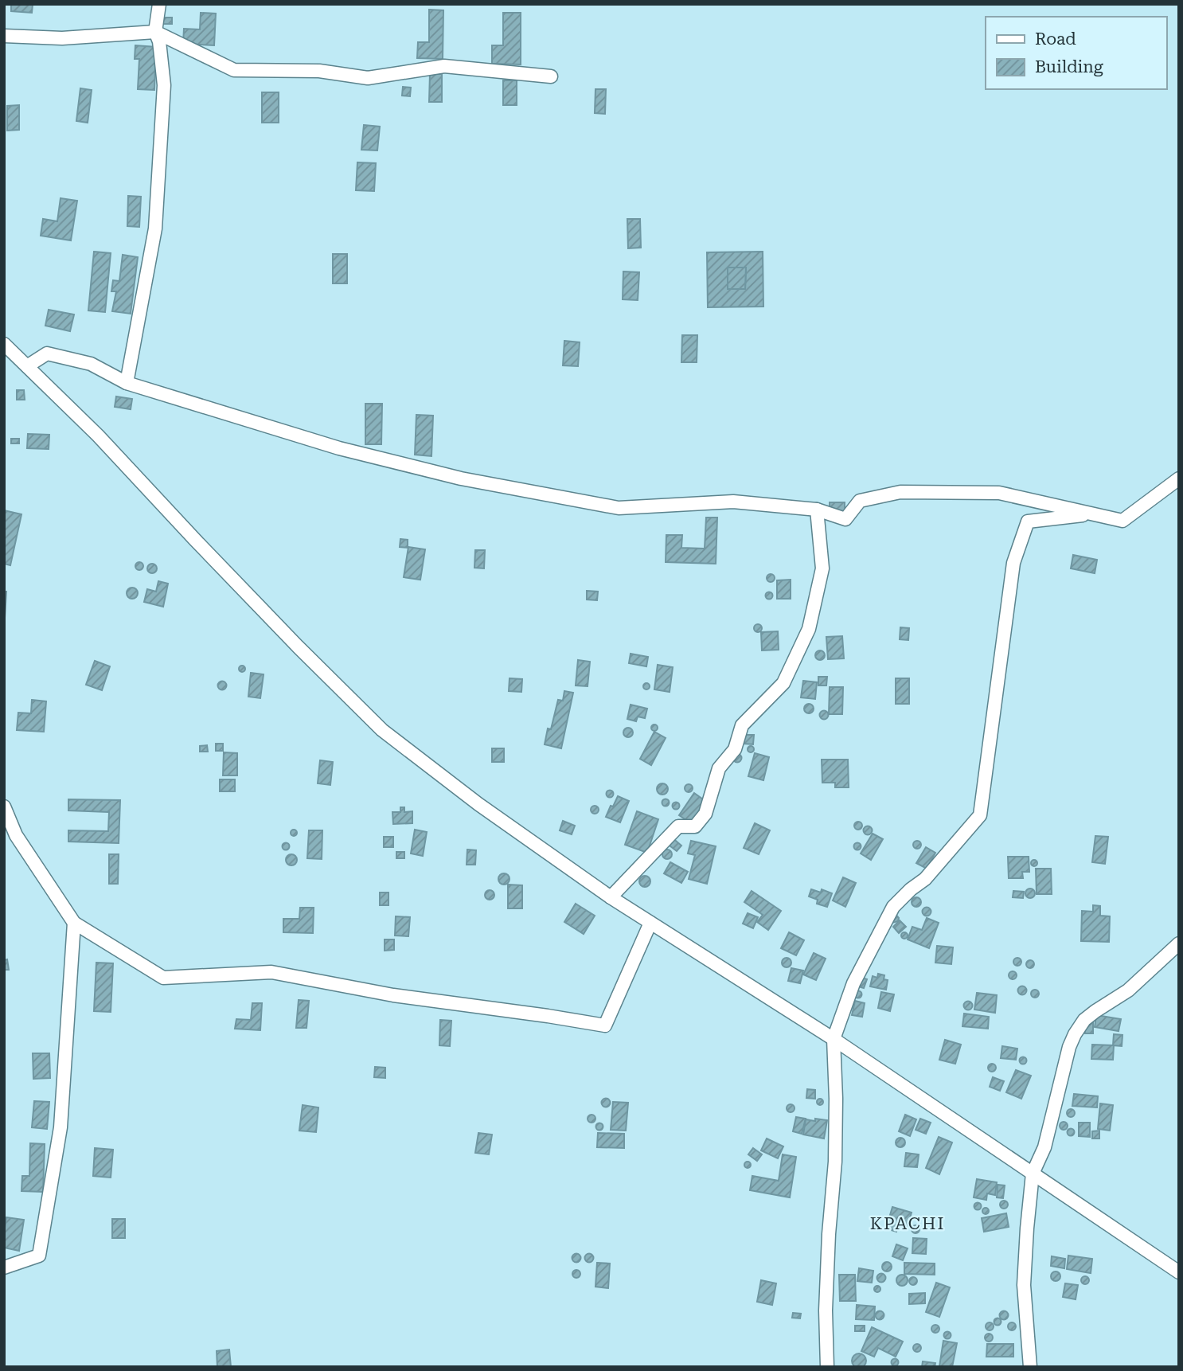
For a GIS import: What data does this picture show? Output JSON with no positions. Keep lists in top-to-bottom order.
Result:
{
  "districts": ["KPACHI"],
  "legend": ["Road", "Building"]
}
